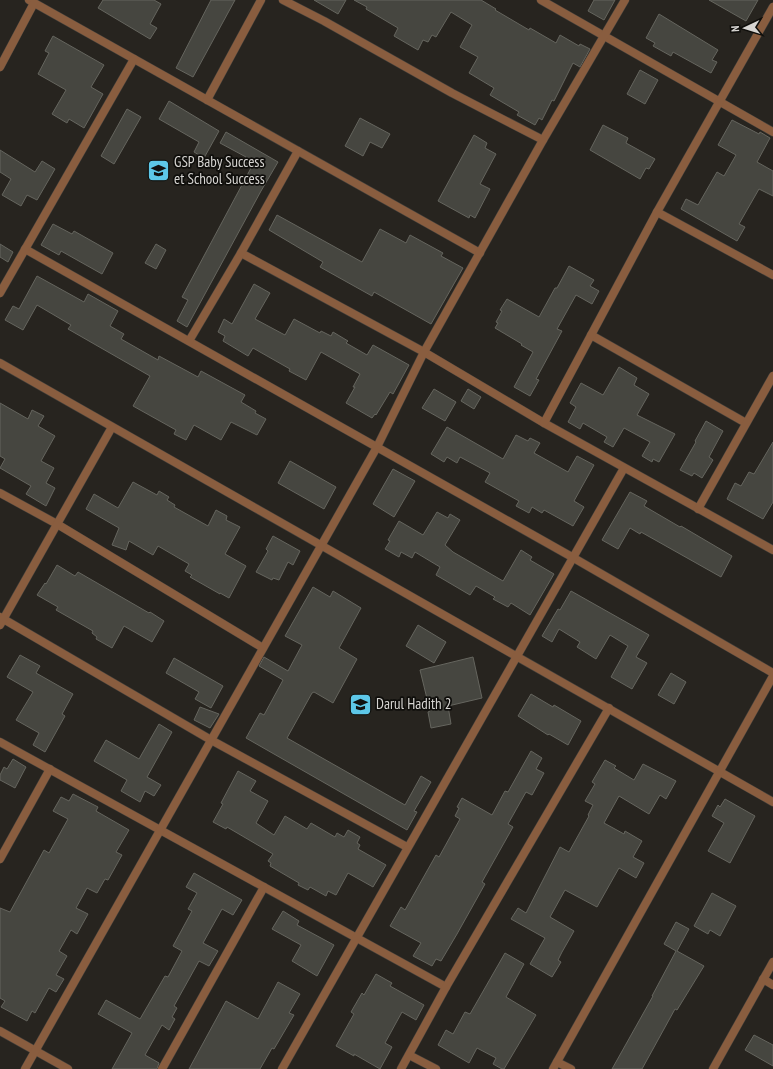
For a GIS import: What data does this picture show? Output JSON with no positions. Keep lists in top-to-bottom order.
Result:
{
  "places": {
    "school or university": ["GSP Baby Success et School Success", "Darul Hadith 2"]
  },
  "north": "left"
}
